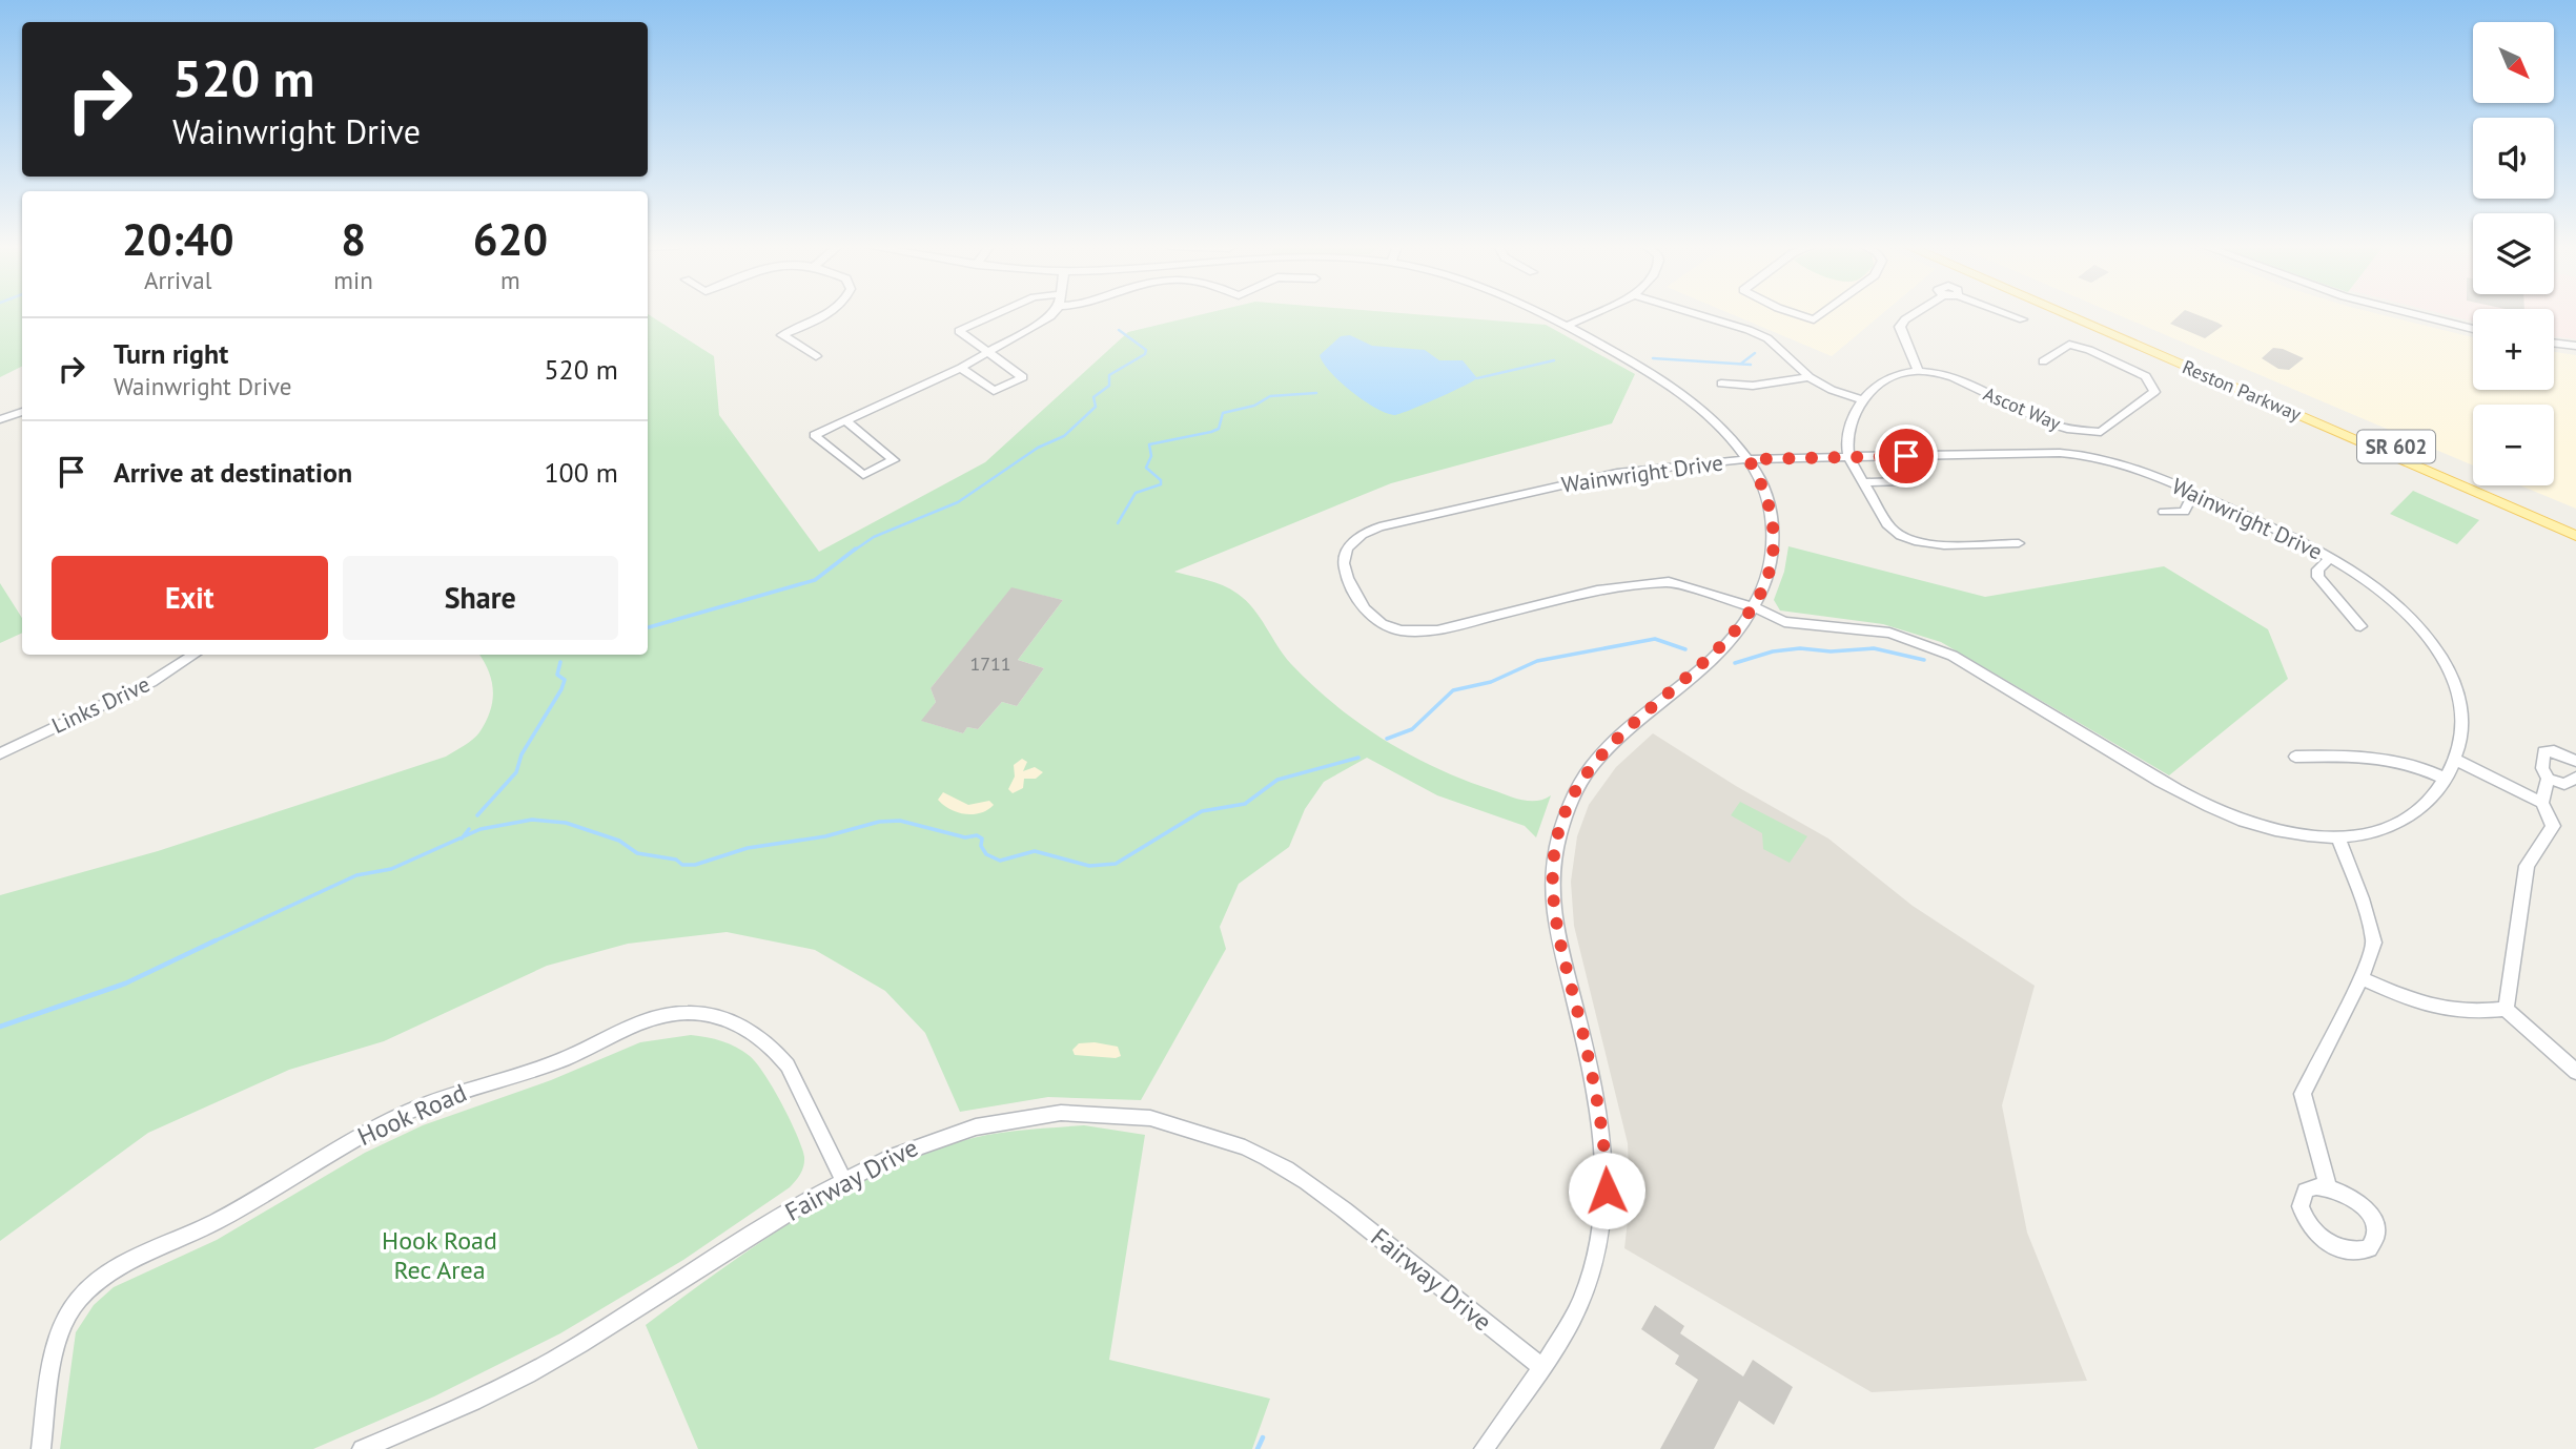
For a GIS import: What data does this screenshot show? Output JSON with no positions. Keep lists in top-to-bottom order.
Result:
{
  "streets": {
    "main road": ["Reston Parkway", "SR 602"],
    "street": [
      "Ascot Way",
      "Wainwright Drive",
      "Links Drive",
      "Hook Road",
      "Fairway Drive"
    ]
  },
  "crossings": [
    ["Hook Road", "Fairway Drive"]
  ],
  "parks": ["Hook Road Rec Area"],
  "house_numbers": ["1711"],
  "north": "bottom right",
  "page": {
    "map_buttons": ["+", "−"],
    "turn": ["520 m", "Wainwright Drive"],
    "eta": [
      "20:40",
      "Arrival",
      "8",
      "min",
      "620",
      "m"
    ],
    "list": [
      {
        "name": "Turn right",
        "note": "Wainwright Drive",
        "value": "520 m"
      },
      {
        "name": "Arrive at destination",
        "value": "100 m"
      }
    ],
    "buttons": ["Exit", "Share"]
  }
}
